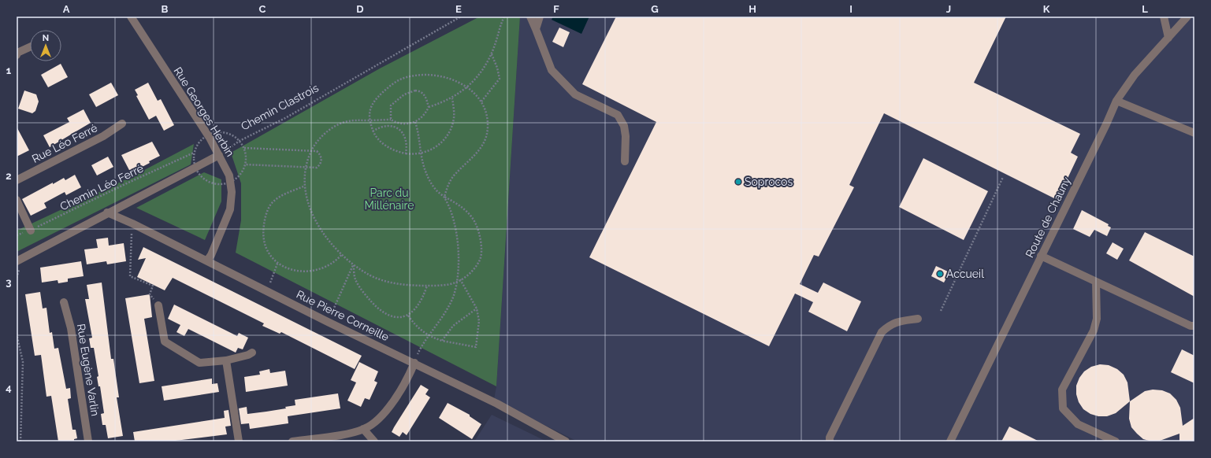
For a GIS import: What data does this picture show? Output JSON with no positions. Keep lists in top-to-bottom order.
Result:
{
  "streets": {
    "street": [
      "Rue Georges Herbin",
      "Rue Léo Ferré",
      "Route de Chauny",
      "Rue Pierre Corneille",
      "Rue Eugène Varlin"
    ],
    "path": ["Chemin Clastrois", "Chemin Léo Ferré"]
  },
  "crossings": [
    ["Chemin Clastrois", "Rue Georges Herbin"],
    ["Rue Georges Herbin", "Rue Pierre Corneille"]
  ],
  "parks": ["Parc du Millénaire"],
  "places": ["Soprocos", "Accueil"],
  "north": "top",
  "grid": {
    "columns": [
      "A",
      "B",
      "C",
      "D",
      "E",
      "F",
      "G",
      "H",
      "I",
      "J",
      "K",
      "L"
    ],
    "rows": [
      "1",
      "2",
      "3",
      "4"
    ]
  }
}
